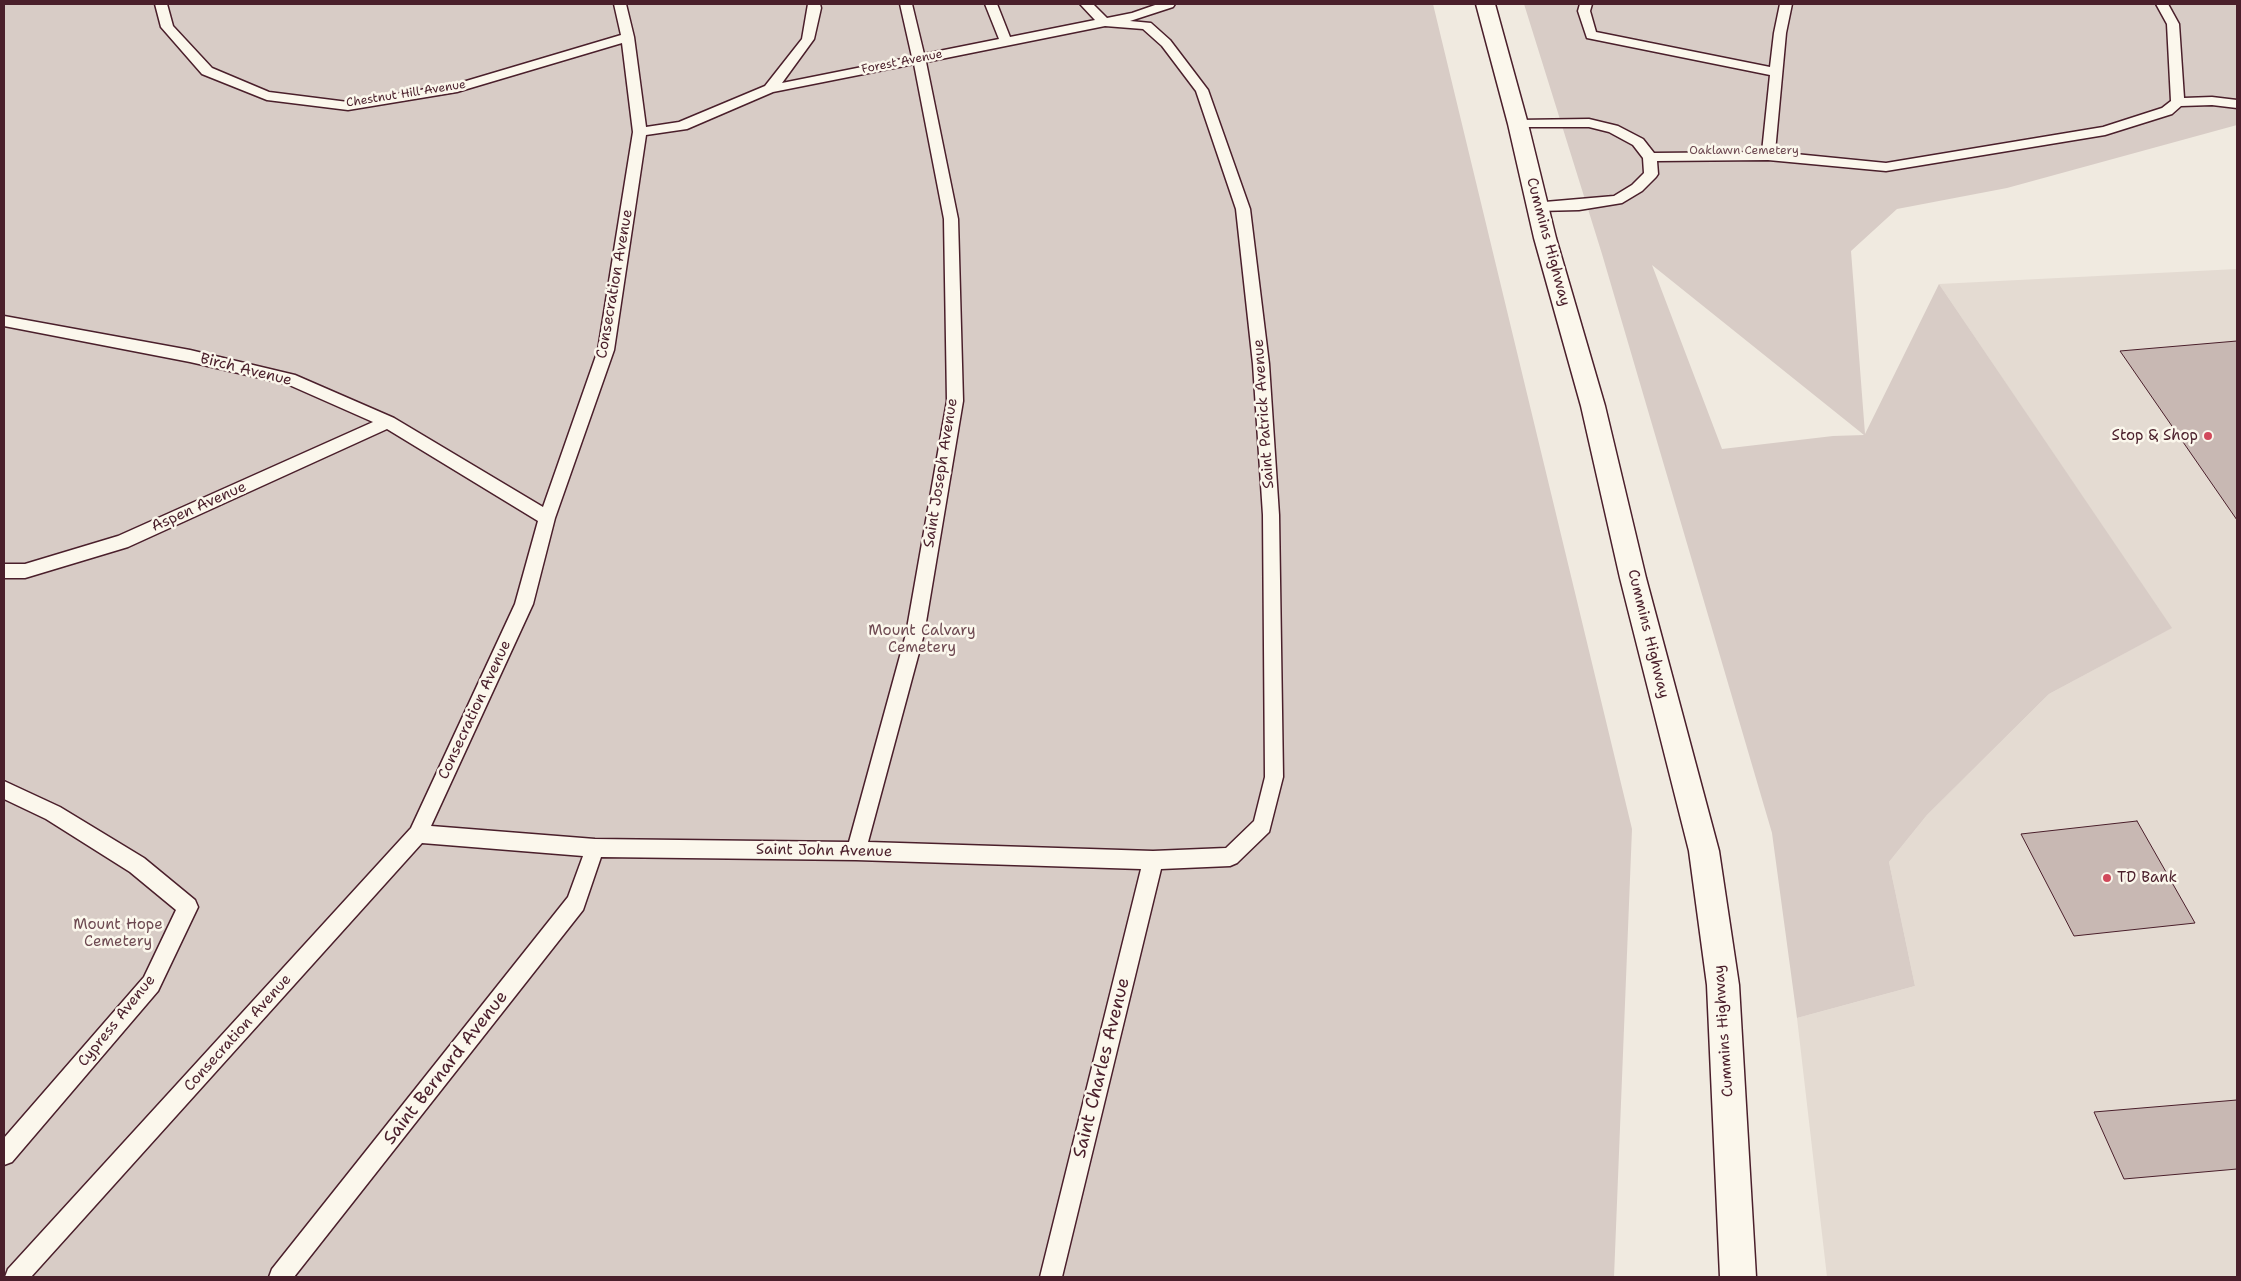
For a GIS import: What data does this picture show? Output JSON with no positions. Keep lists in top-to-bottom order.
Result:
{
  "streets": {
    "main road": ["Cummins Highway"],
    "lane": [
      "Forest Avenue",
      "Chestnut Hill Avenue",
      "Consecration Avenue",
      "Birch Avenue",
      "Saint Patrick Avenue",
      "Saint Joseph Avenue",
      "Aspen Avenue",
      "Saint John Avenue",
      "Cypress Avenue",
      "Saint Bernard Avenue",
      "Saint Charles Avenue"
    ]
  },
  "crossings": [
    ["Forest Avenue", "Consecration Avenue"],
    ["Forest Avenue", "Saint Patrick Avenue"],
    ["Forest Avenue", "Saint Joseph Avenue"],
    ["Chestnut Hill Avenue", "Consecration Avenue"],
    ["Consecration Avenue", "Birch Avenue"],
    ["Consecration Avenue", "Saint John Avenue"],
    ["Birch Avenue", "Aspen Avenue"],
    ["Saint Patrick Avenue", "Saint John Avenue"],
    ["Saint Joseph Avenue", "Saint John Avenue"],
    ["Saint John Avenue", "Saint Bernard Avenue"],
    ["Saint John Avenue", "Saint Charles Avenue"]
  ],
  "parks": ["Oaklawn Cemetery", "Mount Calvary Cemetery", "Mount Hope Cemetery"],
  "places": ["Stop & Shop", "TD Bank"]
}
